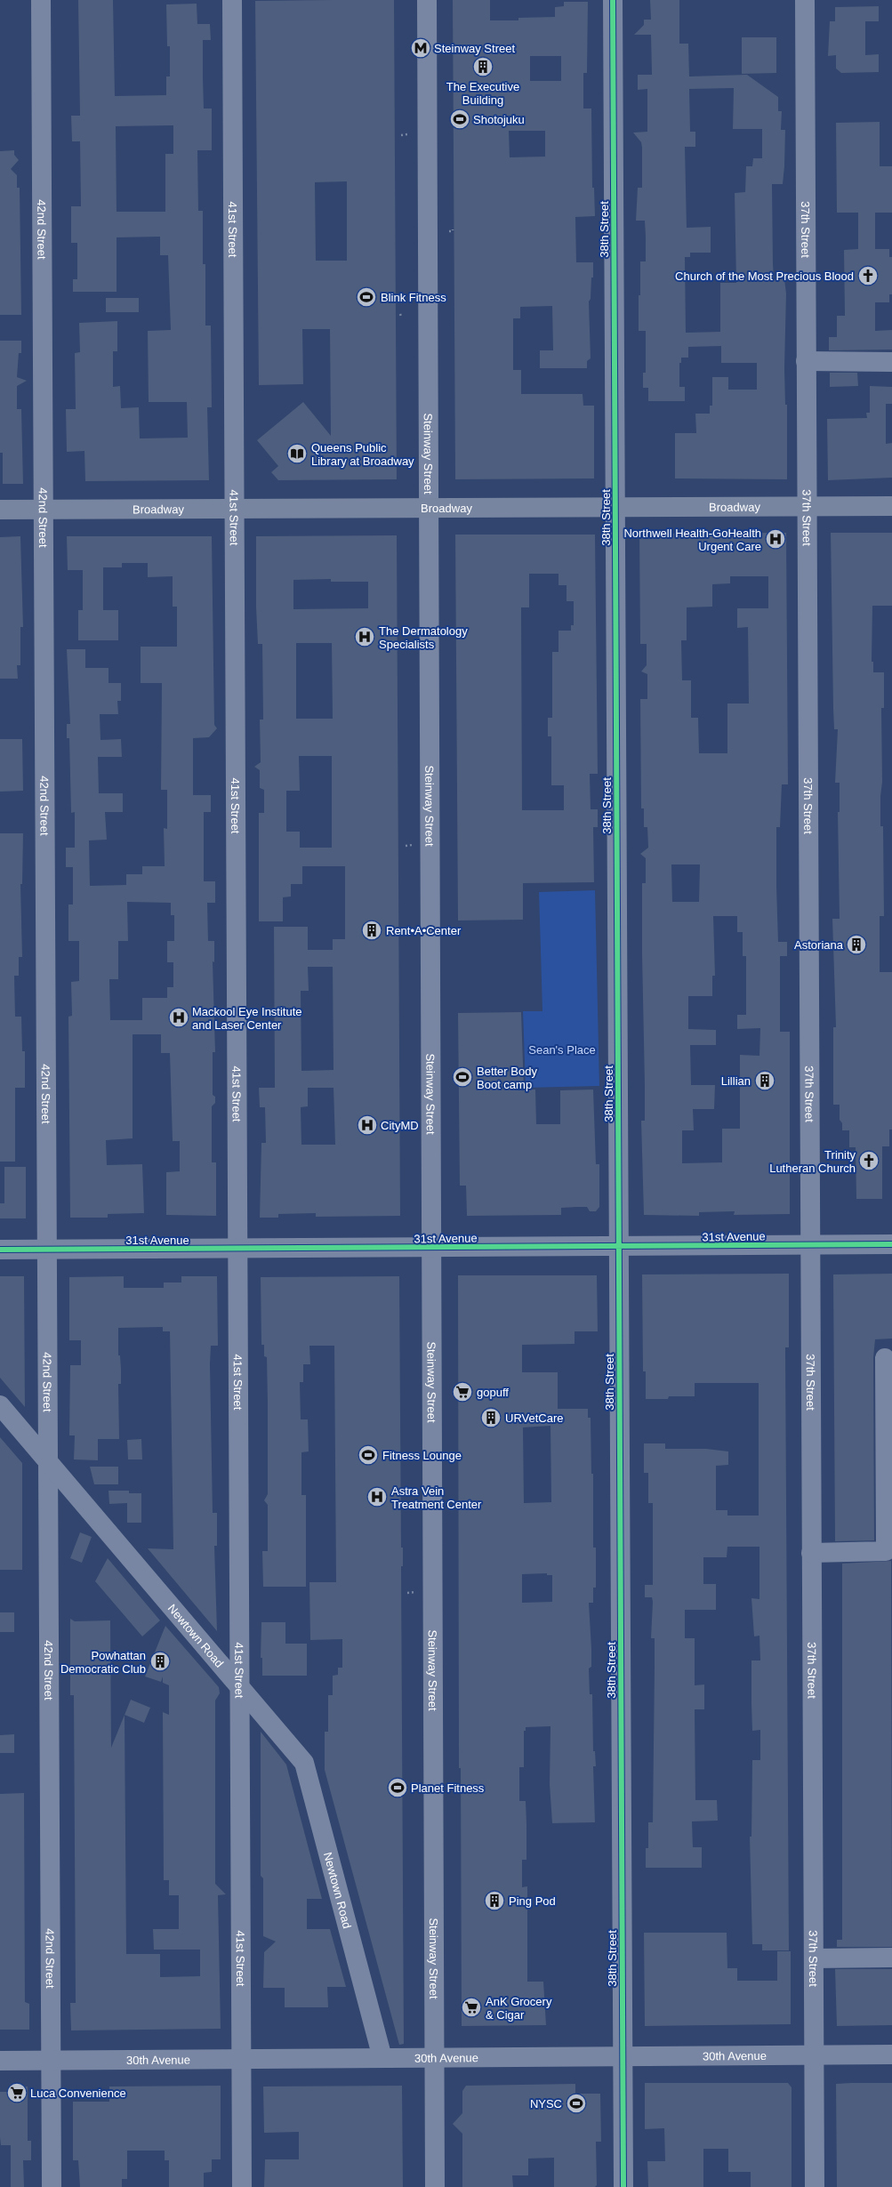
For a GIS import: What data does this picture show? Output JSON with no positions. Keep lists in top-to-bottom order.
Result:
{
  "streets": {
    "main road": ["Broadway"],
    "street": [
      "42nd Street",
      "41st Street",
      "38th Street",
      "37th Street",
      "Steinway Street",
      "31st Avenue",
      "Newtown Road",
      "30th Avenue"
    ]
  },
  "crossings": [
    ["42nd Street", "Broadway"],
    ["42nd Street", "31st Avenue"],
    ["42nd Street", "Newtown Road"],
    ["42nd Street", "30th Avenue"],
    ["41st Street", "Broadway"],
    ["41st Street", "31st Avenue"],
    ["41st Street", "Newtown Road"],
    ["41st Street", "30th Avenue"],
    ["38th Street", "Broadway"],
    ["38th Street", "31st Avenue"],
    ["38th Street", "30th Avenue"],
    ["37th Street", "Broadway"],
    ["37th Street", "31st Avenue"],
    ["37th Street", "30th Avenue"],
    ["Steinway Street", "Broadway"],
    ["Steinway Street", "31st Avenue"],
    ["Steinway Street", "30th Avenue"],
    ["Newtown Road", "30th Avenue"]
  ],
  "parks": ["Sean's Place"],
  "places": {
    "metro station": ["Steinway Street"],
    "building": [
      "The Executive Building",
      "Rent•A•Center",
      "Astoriana",
      "Lillian",
      "URVetCare",
      "Powhattan Democratic Club",
      "Ping Pod"
    ],
    "sports": [
      "Shotojuku",
      "Blink Fitness",
      "Better Body Boot camp",
      "Fitness Lounge",
      "Planet Fitness",
      "NYSC"
    ],
    "church": ["Church of the Most Precious Blood", "Trinity Lutheran Church"],
    "library": ["Queens Public Library at Broadway"],
    "hospital": [
      "Northwell Health-GoHealth Urgent Care",
      "The Dermatology Specialists",
      "Mackool Eye Institute and Laser Center",
      "CityMD",
      "Astra Vein Treatment Center"
    ],
    "supermarket": ["gopuff", "AnK Grocery & Cigar", "Luca Convenience"]
  }
}
